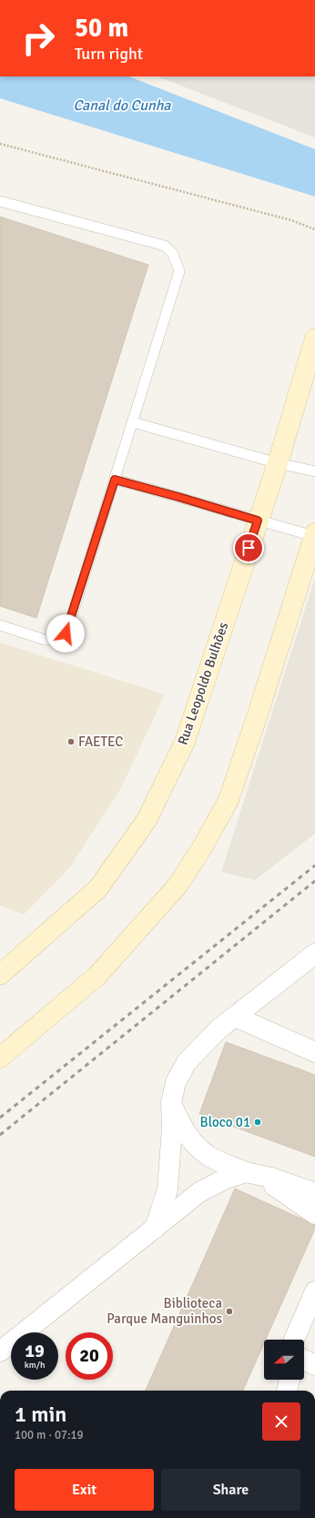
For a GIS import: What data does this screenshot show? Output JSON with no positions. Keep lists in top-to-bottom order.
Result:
{
  "streets": {
    "main road": ["Rua Leopoldo Bulhões"]
  },
  "water": ["Canal do Cunha"],
  "places": ["FAETEC", "Bloco 01", "Biblioteca Parque Manguinhos"],
  "north": "left",
  "page": {
    "turn": ["50 m", "Turn right"],
    "speed": "19 km/h",
    "limit": "20",
    "heading": ["1 min", "100 m · 07:19"],
    "buttons": ["Exit", "Share"]
  }
}
